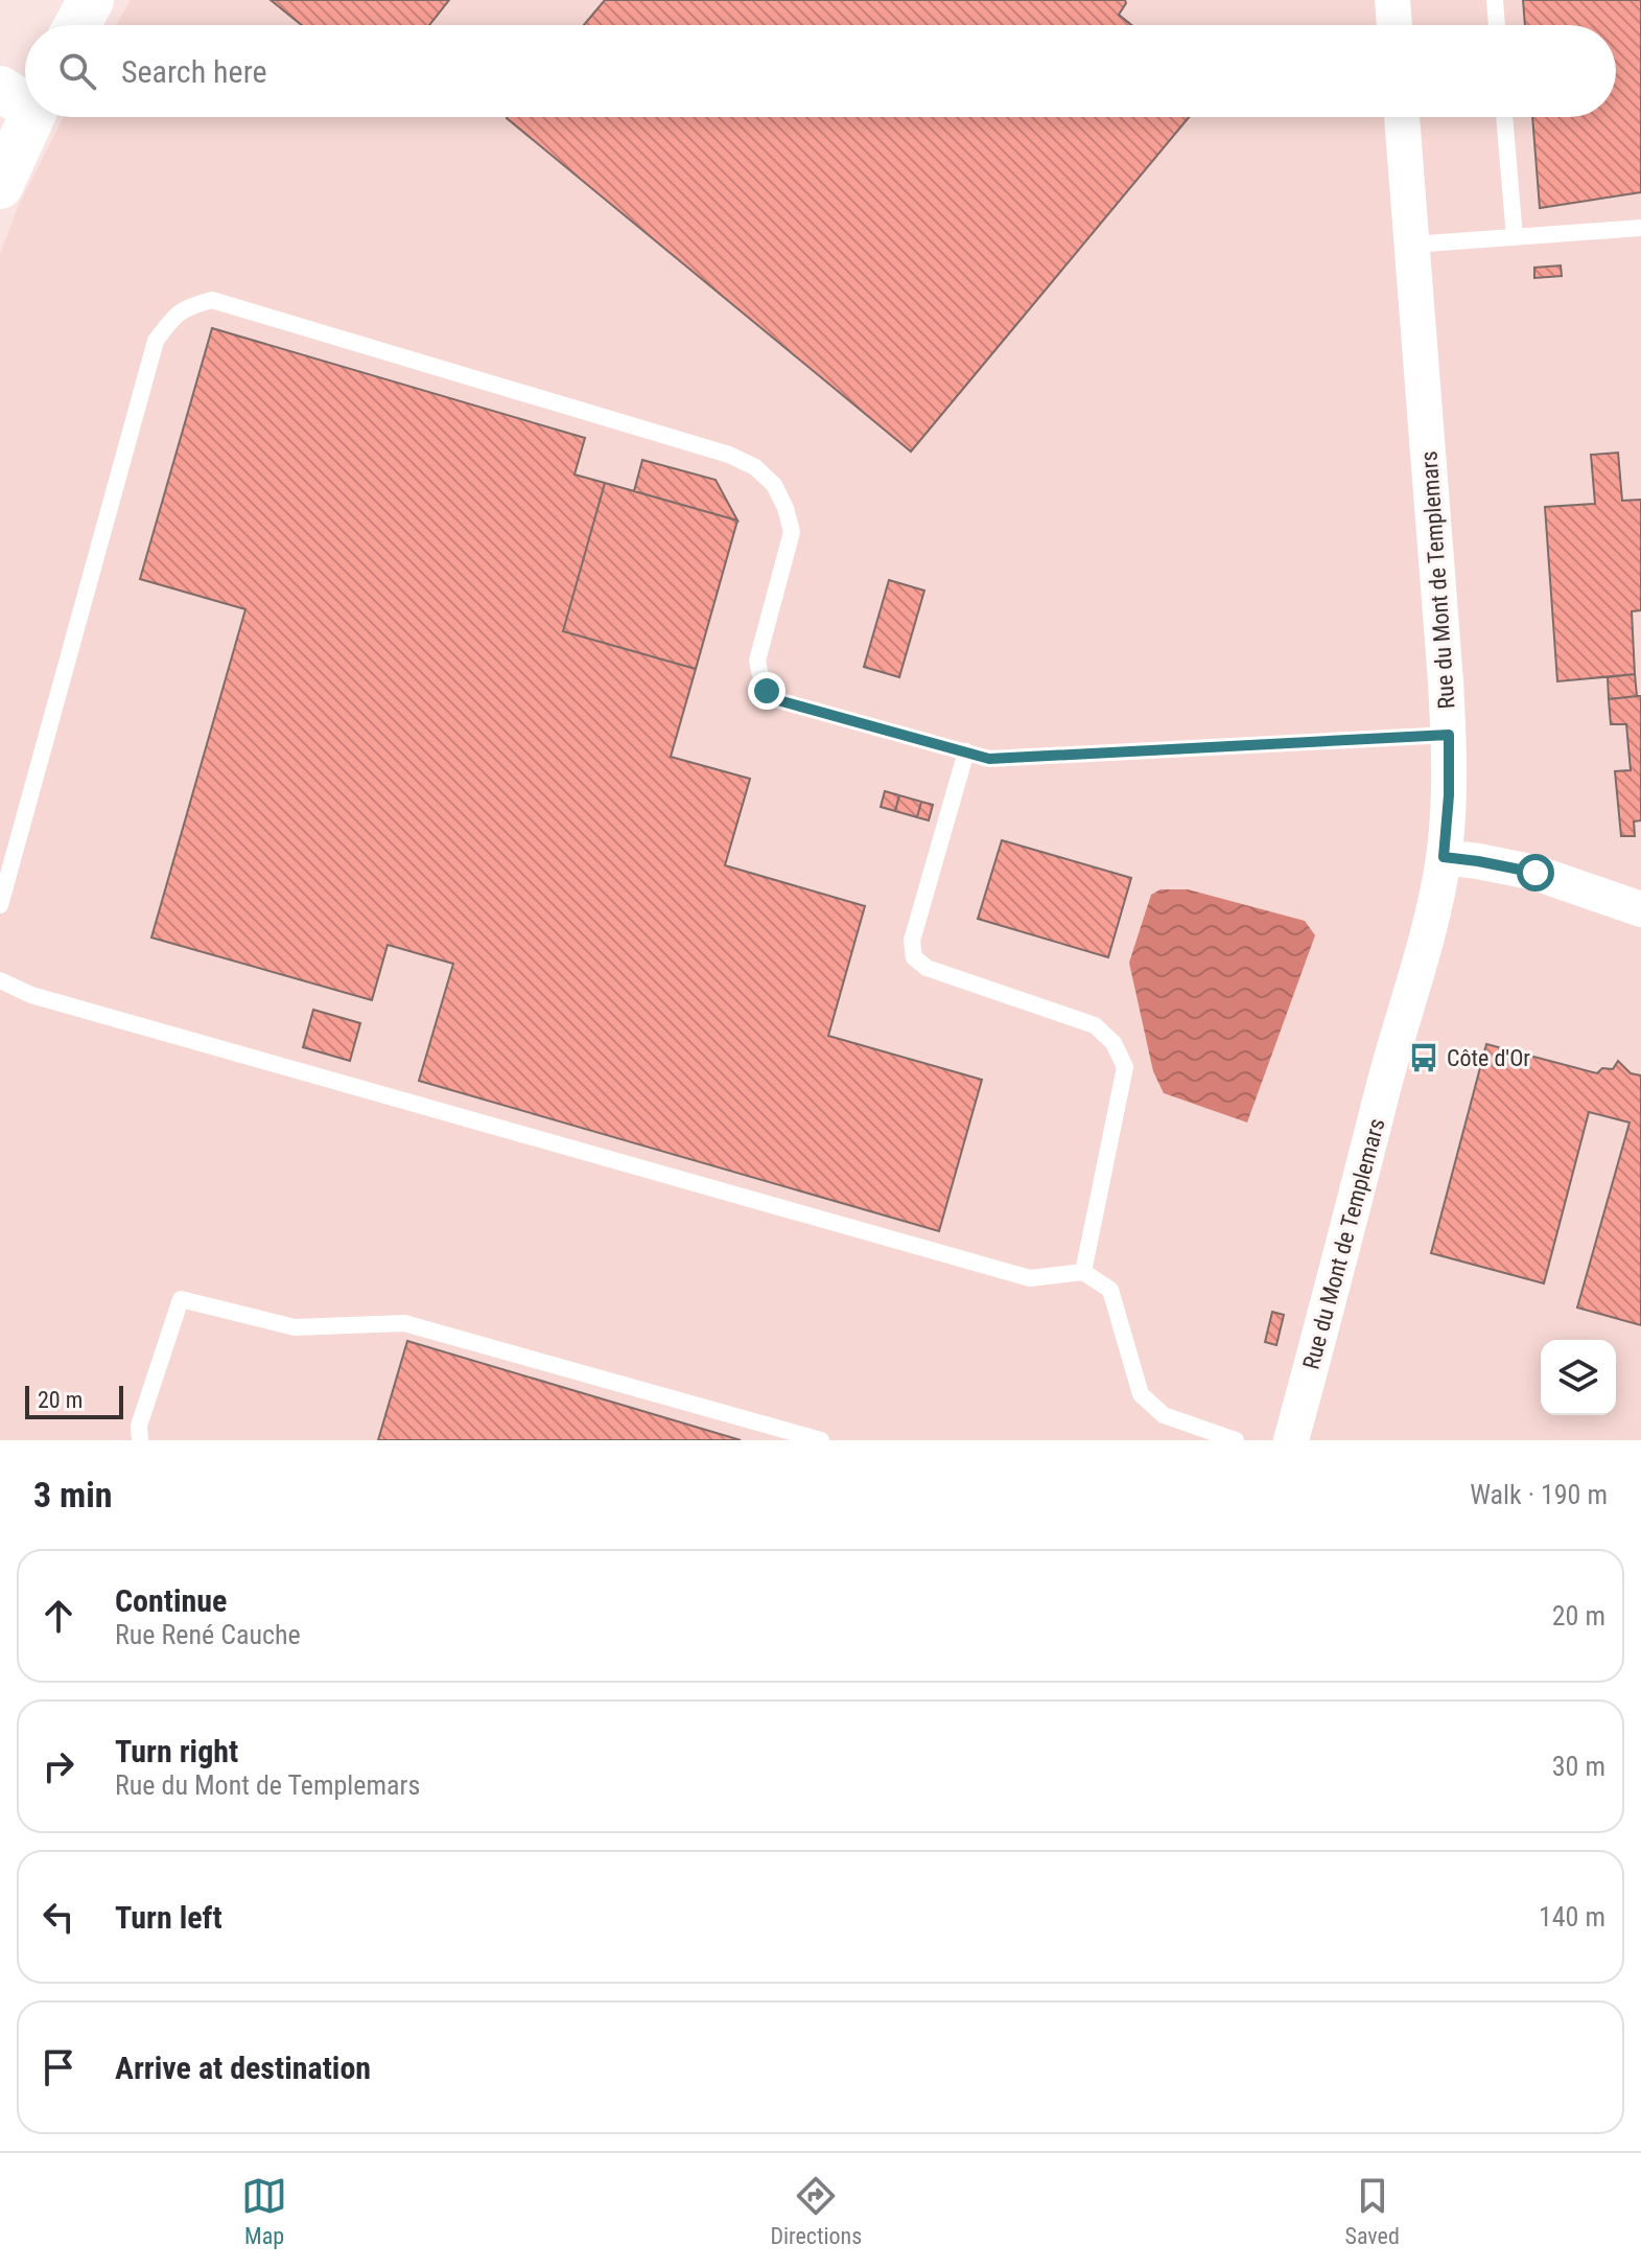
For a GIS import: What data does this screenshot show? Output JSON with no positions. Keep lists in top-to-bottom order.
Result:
{
  "streets": {
    "street": ["Rue du Mont de Templemars"]
  },
  "places": {
    "bus stop": ["Côte d'Or"]
  },
  "scale_bar": "20 m",
  "page": {
    "search": "Search here",
    "scale": "20 m",
    "heading": ["3 min", "Walk · 190 m"],
    "list": [
      ["Continue", "Rue René Cauche", "20 m"],
      ["Turn right", "Rue du Mont de Templemars", "30 m"],
      ["Turn left", "140 m"],
      "Arrive at destination"
    ],
    "nav": ["Map", "Directions", "Saved"]
  }
}
